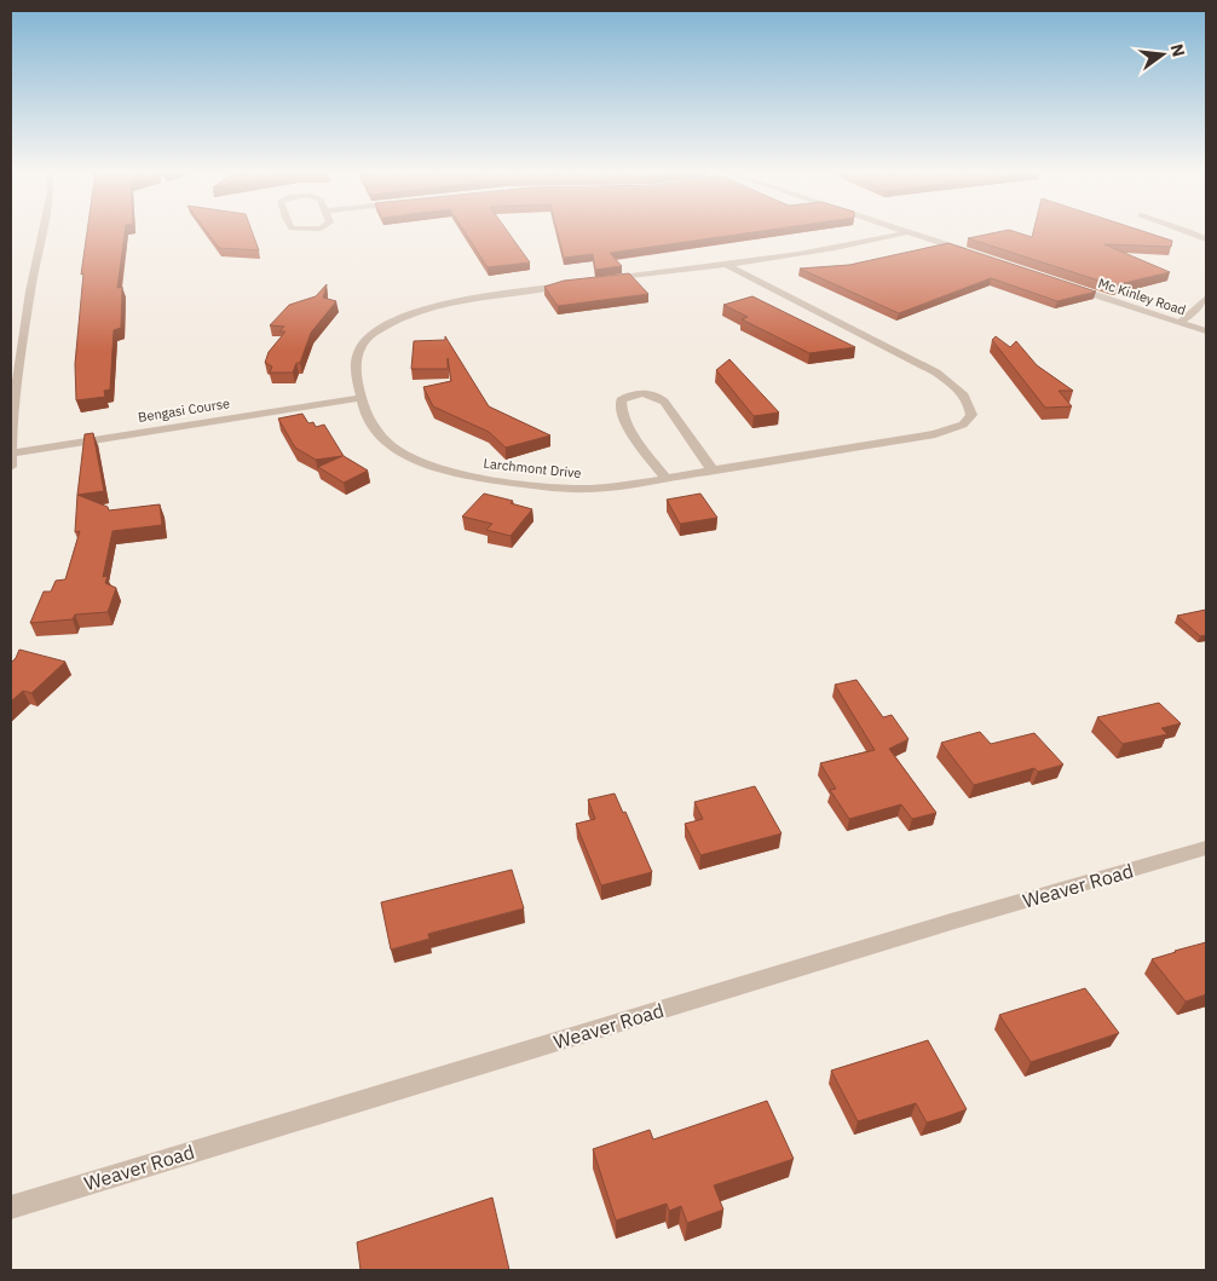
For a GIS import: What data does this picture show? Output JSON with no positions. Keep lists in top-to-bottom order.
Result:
{
  "streets": {
    "street": [
      "Mc Kinley Road",
      "Bengasi Course",
      "Larchmont Drive",
      "Weaver Road"
    ]
  },
  "crossings": [
    ["Bengasi Course", "Larchmont Drive"]
  ],
  "north": "right"
}
